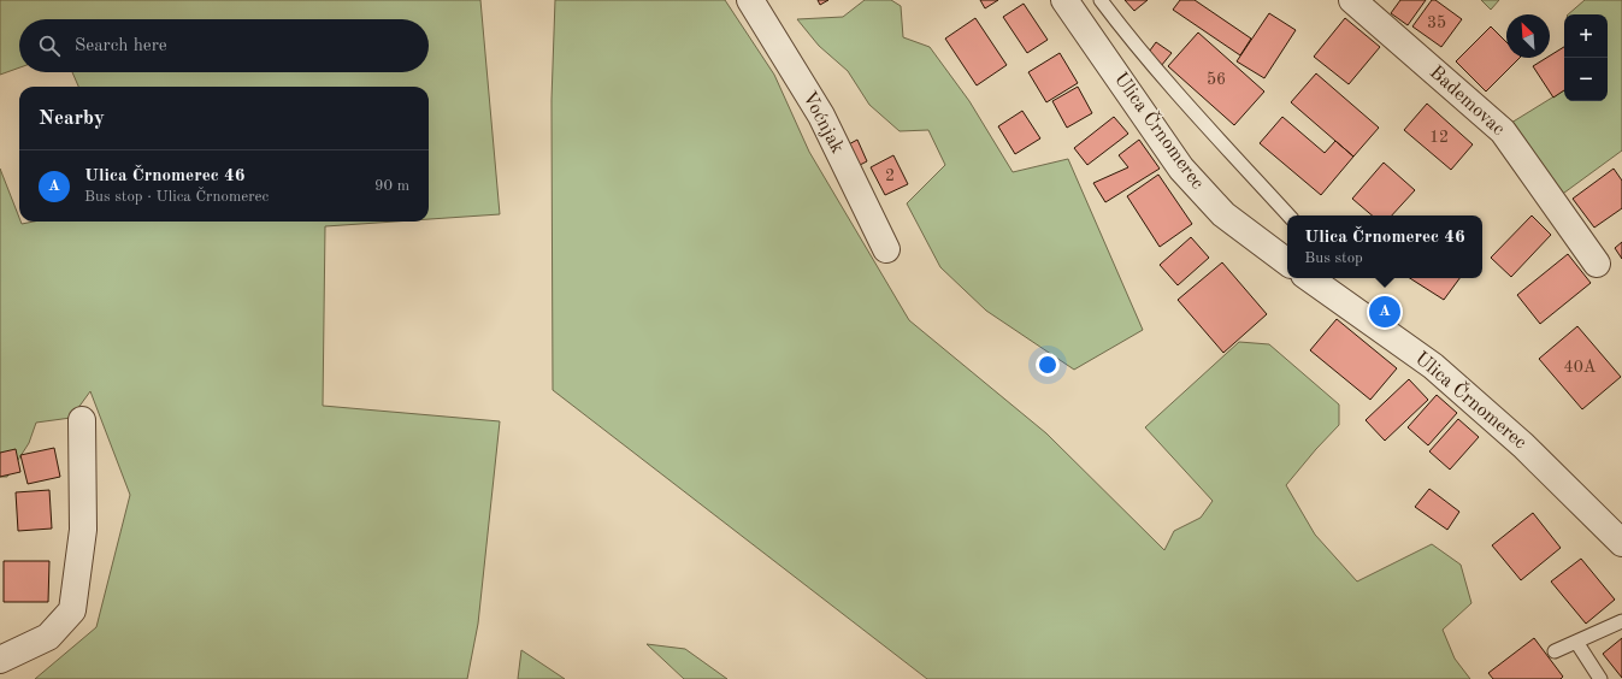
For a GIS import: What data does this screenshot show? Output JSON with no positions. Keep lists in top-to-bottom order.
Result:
{
  "streets": {
    "street": ["Bademovac", "Voćnjak", "Ulica Črnomerec"]
  },
  "house_numbers": [
    "35",
    "56",
    "12",
    "2",
    "40A"
  ],
  "north": "top left",
  "page": {
    "map_buttons": ["+", "−"],
    "search": "Search here",
    "heading": "Nearby",
    "list": [
      {
        "mark": "A",
        "name": "Ulica Črnomerec 46",
        "note": "Bus stop · Ulica Črnomerec",
        "value": "90 m"
      }
    ],
    "popup": ["Ulica Črnomerec 46", "Bus stop"],
    "pins": "A"
  }
}
